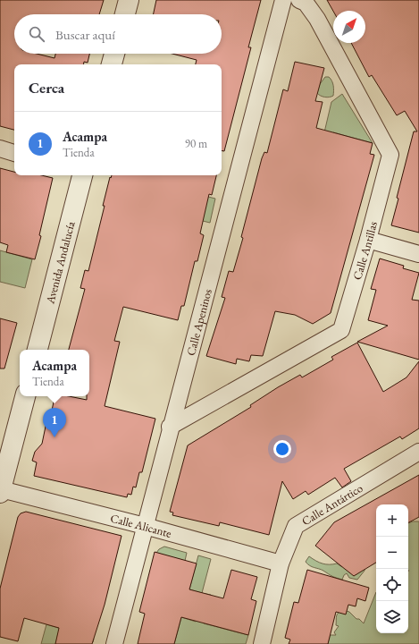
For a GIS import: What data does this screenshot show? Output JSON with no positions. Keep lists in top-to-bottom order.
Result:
{
  "streets": {
    "street": [
      "Calle Antillas",
      "Avenida Andalucía",
      "Calle Apeninos",
      "Calle Antártico",
      "Calle Alicante"
    ]
  },
  "crossings": [
    ["Calle Antillas", "Calle Apeninos"],
    ["Calle Apeninos", "Calle Alicante"],
    ["Calle Antártico", "Calle Alicante"]
  ],
  "north": "top right",
  "page": {
    "search": "Buscar aquí",
    "heading": "Cerca",
    "list": [
      {
        "mark": "1",
        "name": "Acampa",
        "note": "Tienda",
        "value": "90 m"
      }
    ],
    "popup": ["Acampa", "Tienda"],
    "pins": "1",
    "map_buttons": ["+", "−"]
  }
}
